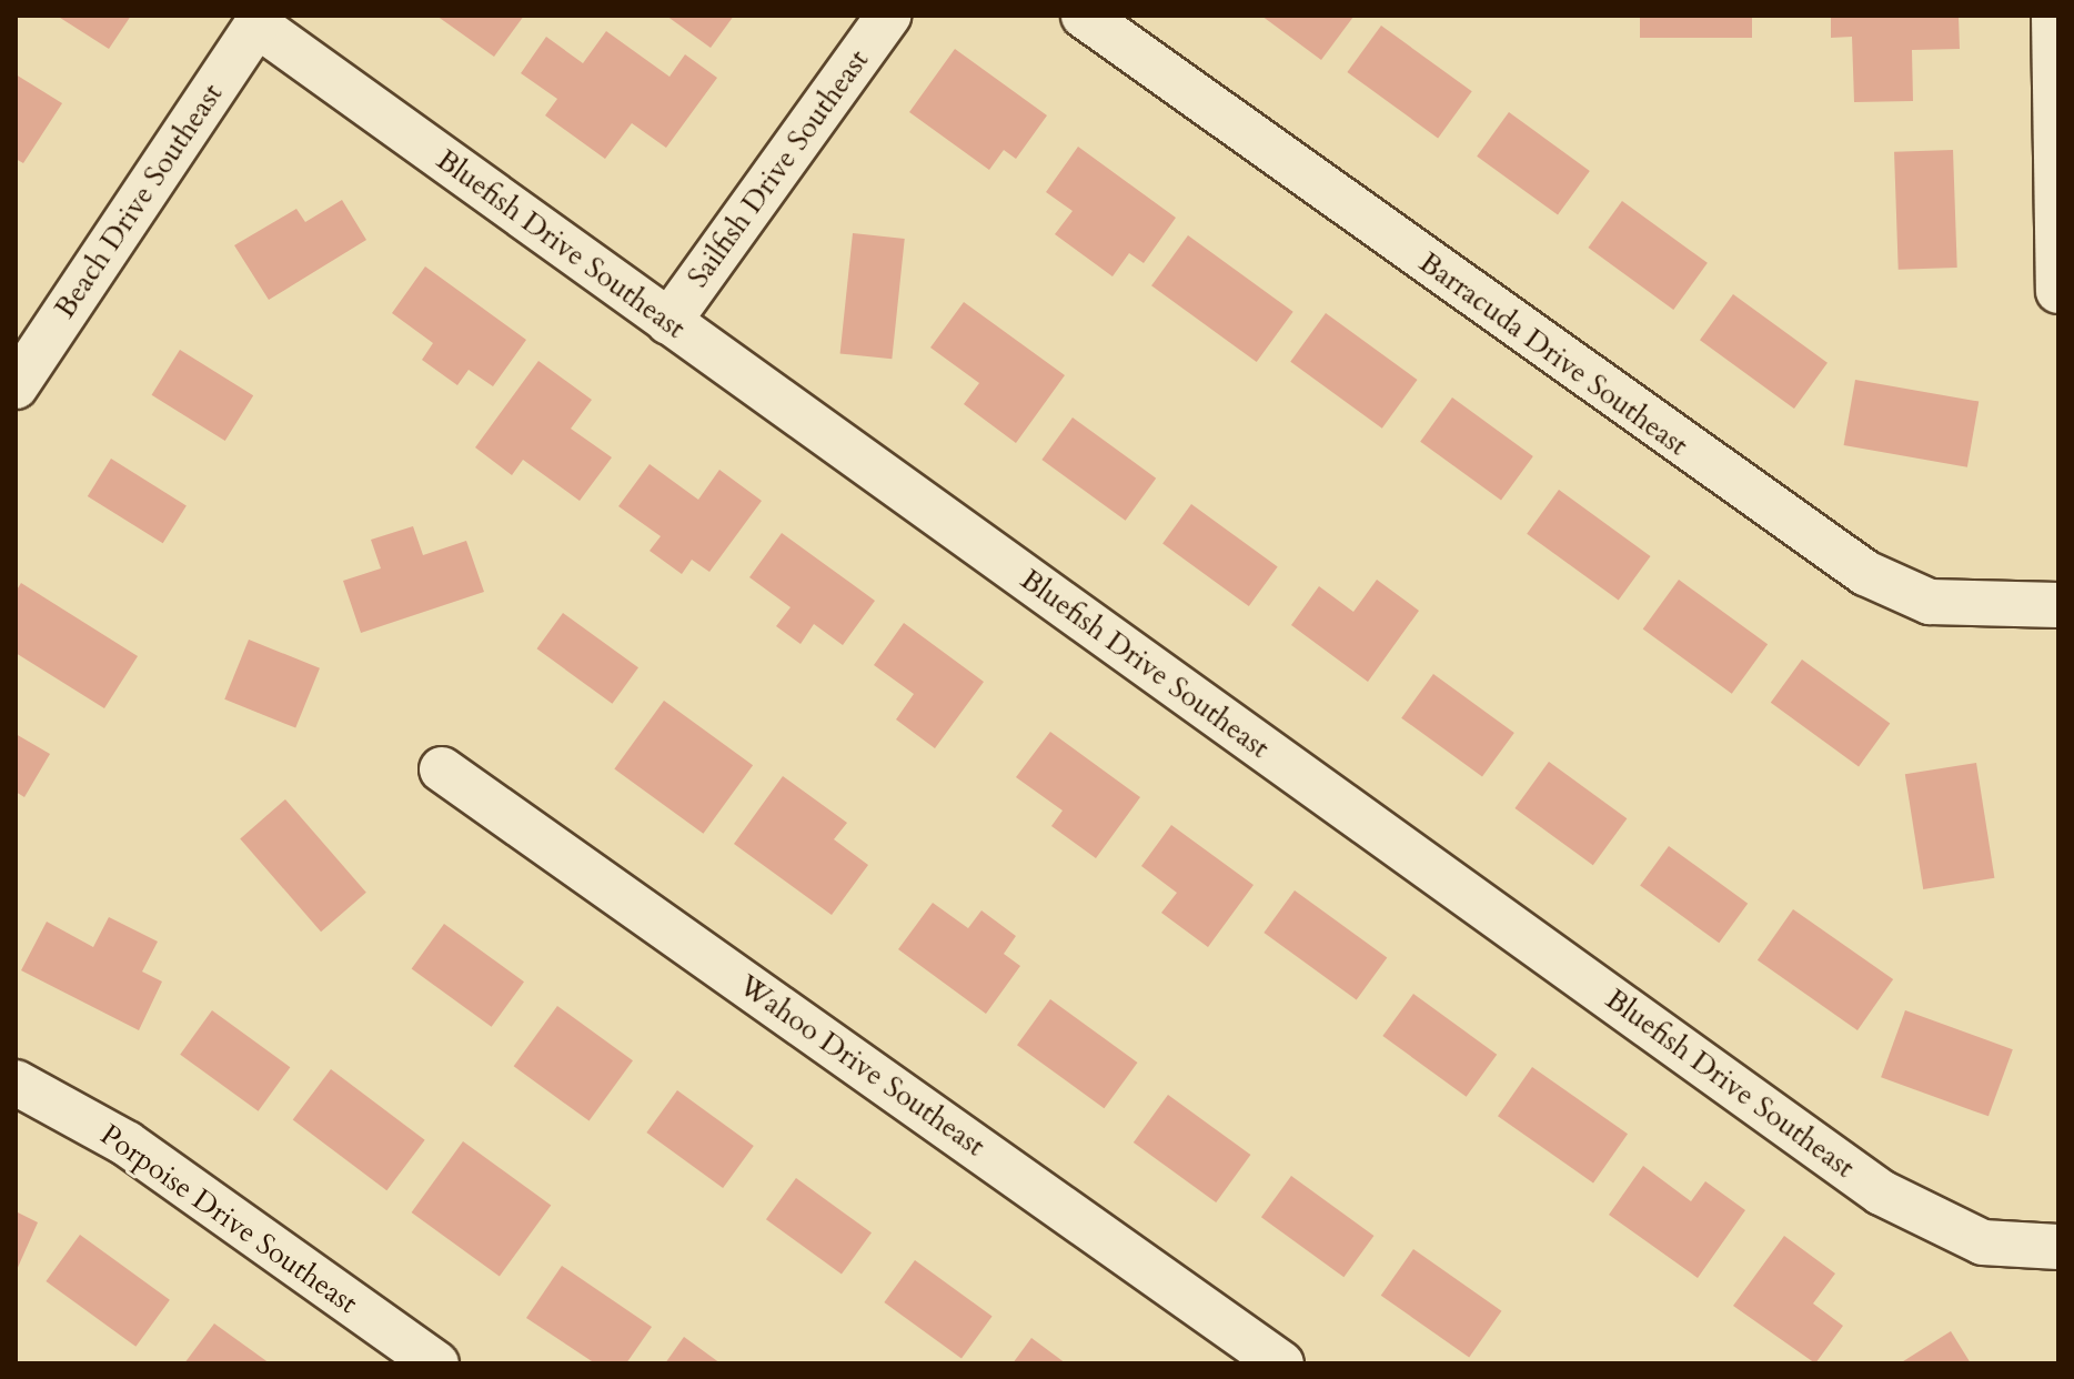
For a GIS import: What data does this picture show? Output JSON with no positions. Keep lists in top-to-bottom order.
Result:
{
  "streets": {
    "street": [
      "Sailfish Drive Southeast",
      "Beach Drive Southeast",
      "Bluefish Drive Southeast",
      "Barracuda Drive Southeast",
      "Wahoo Drive Southeast",
      "Porpoise Drive Southeast"
    ]
  },
  "crossings": [
    ["Sailfish Drive Southeast", "Bluefish Drive Southeast"],
    ["Beach Drive Southeast", "Bluefish Drive Southeast"]
  ]
}
